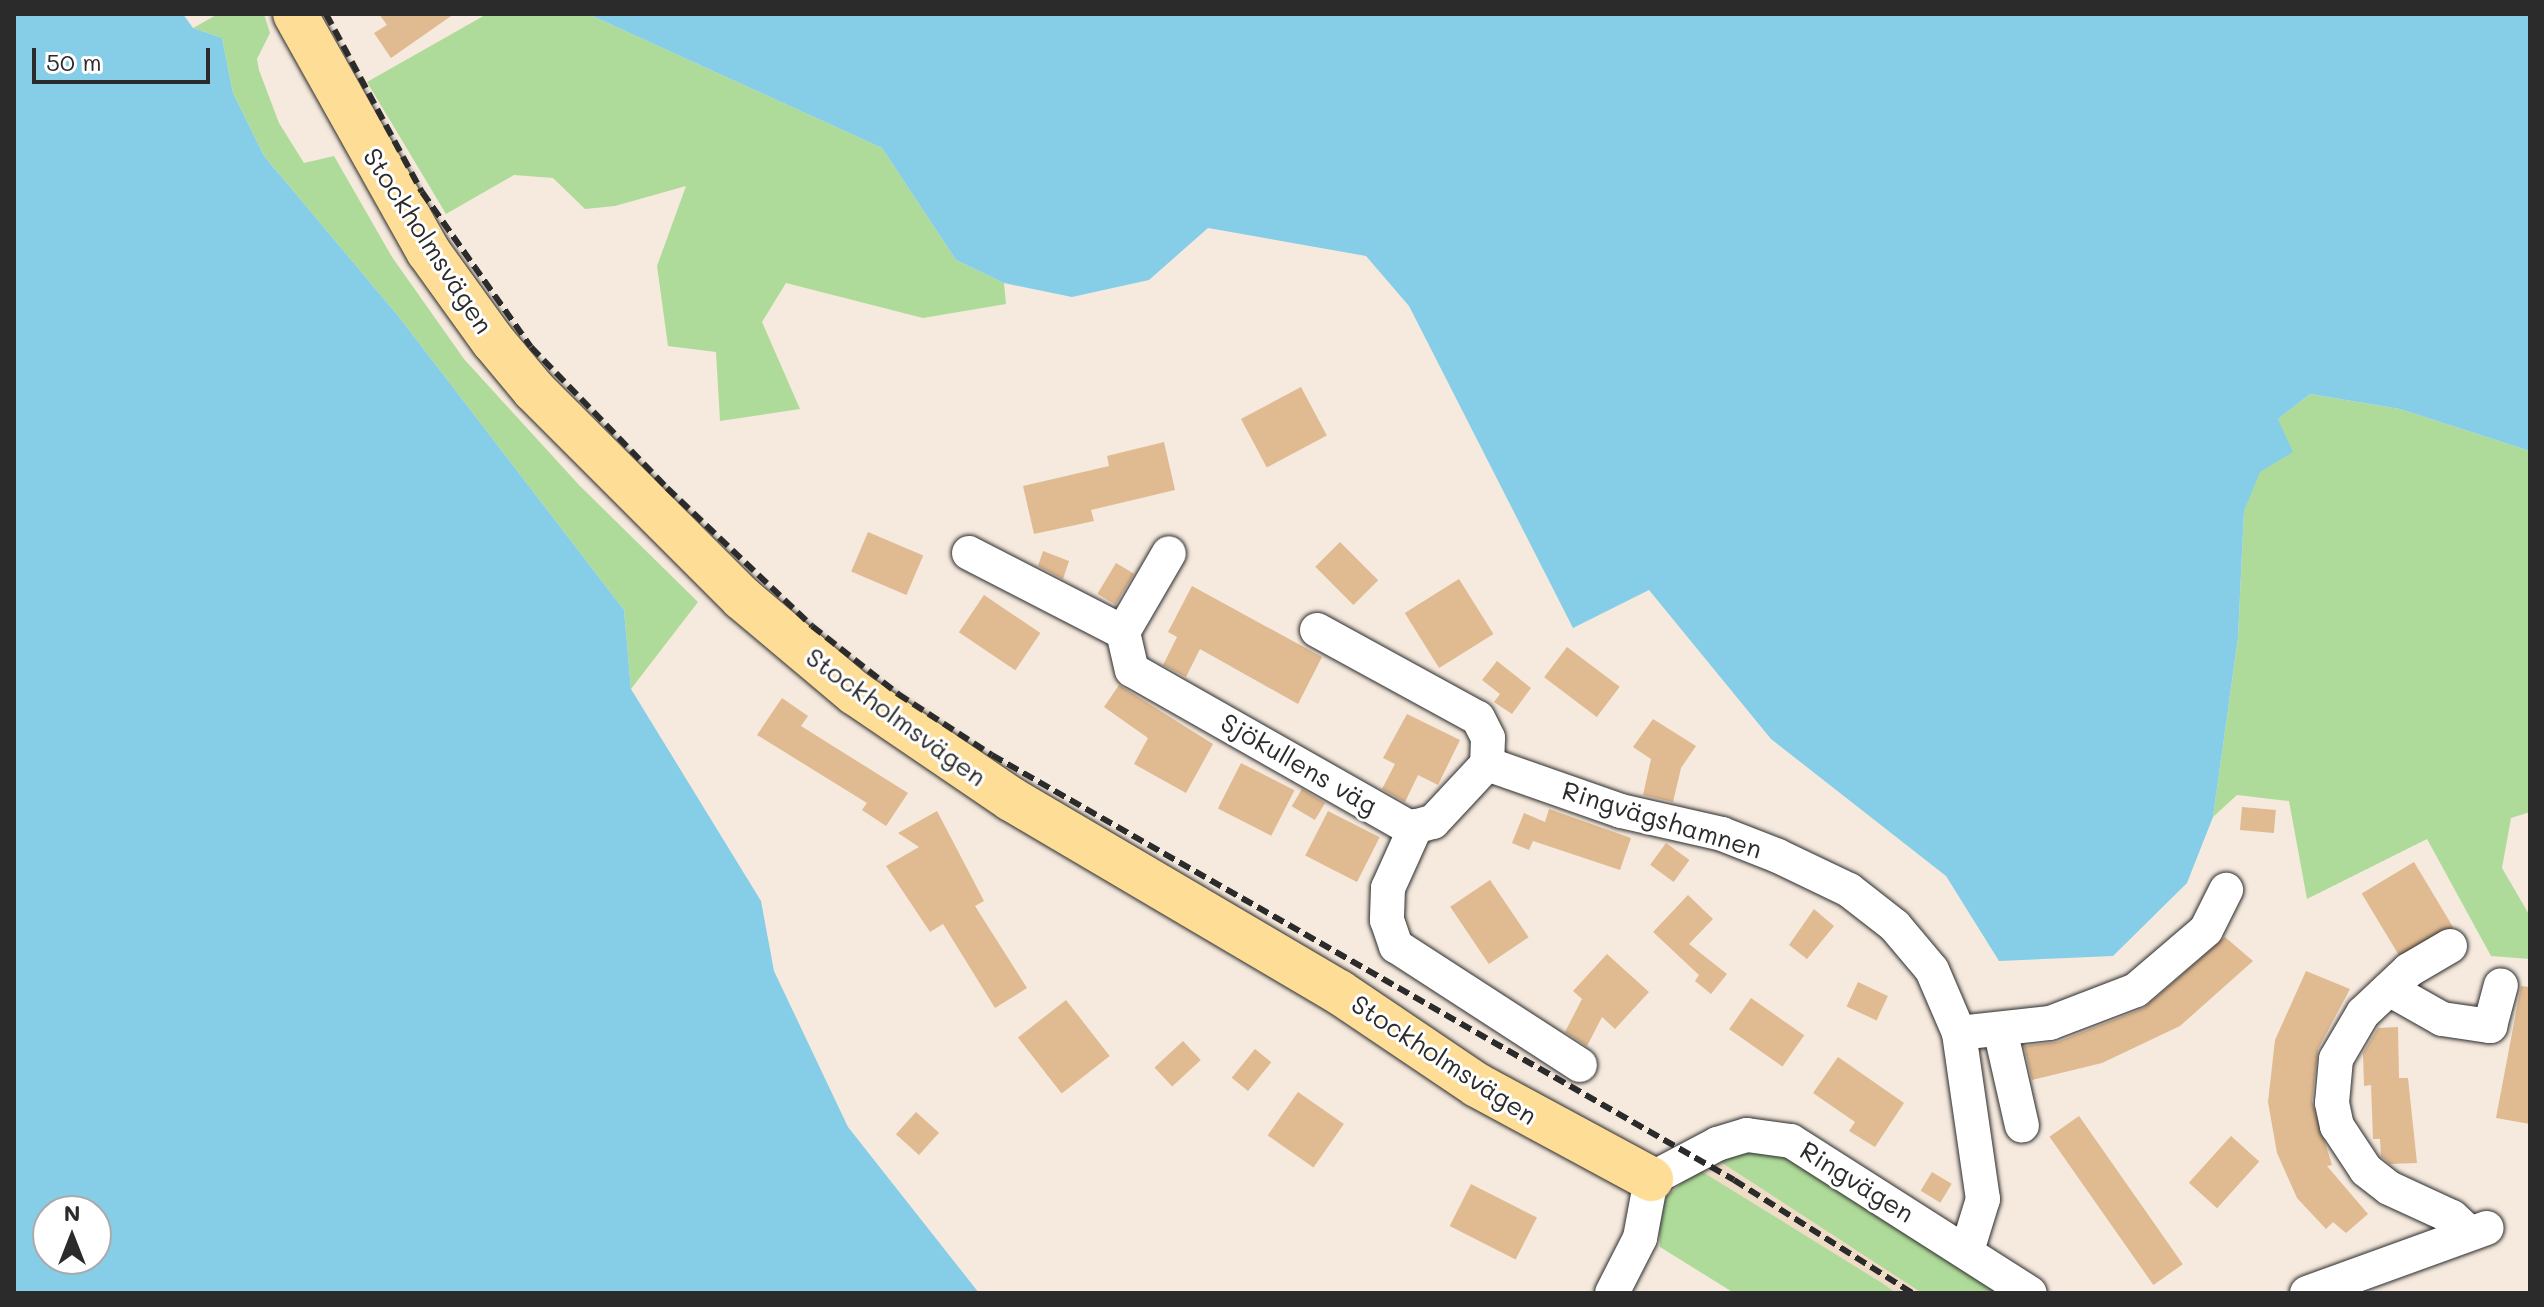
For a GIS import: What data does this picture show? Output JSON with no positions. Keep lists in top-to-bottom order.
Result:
{
  "streets": {
    "main road": ["Stockholmsvägen"],
    "street": ["Sjökullens väg", "Ringvägshamnen", "Ringvägen"]
  },
  "crossings": [
    ["Stockholmsvägen", "Ringvägen"],
    ["Ringvägshamnen", "Ringvägen"]
  ],
  "scale_bar": "50 m",
  "north": "top"
}
